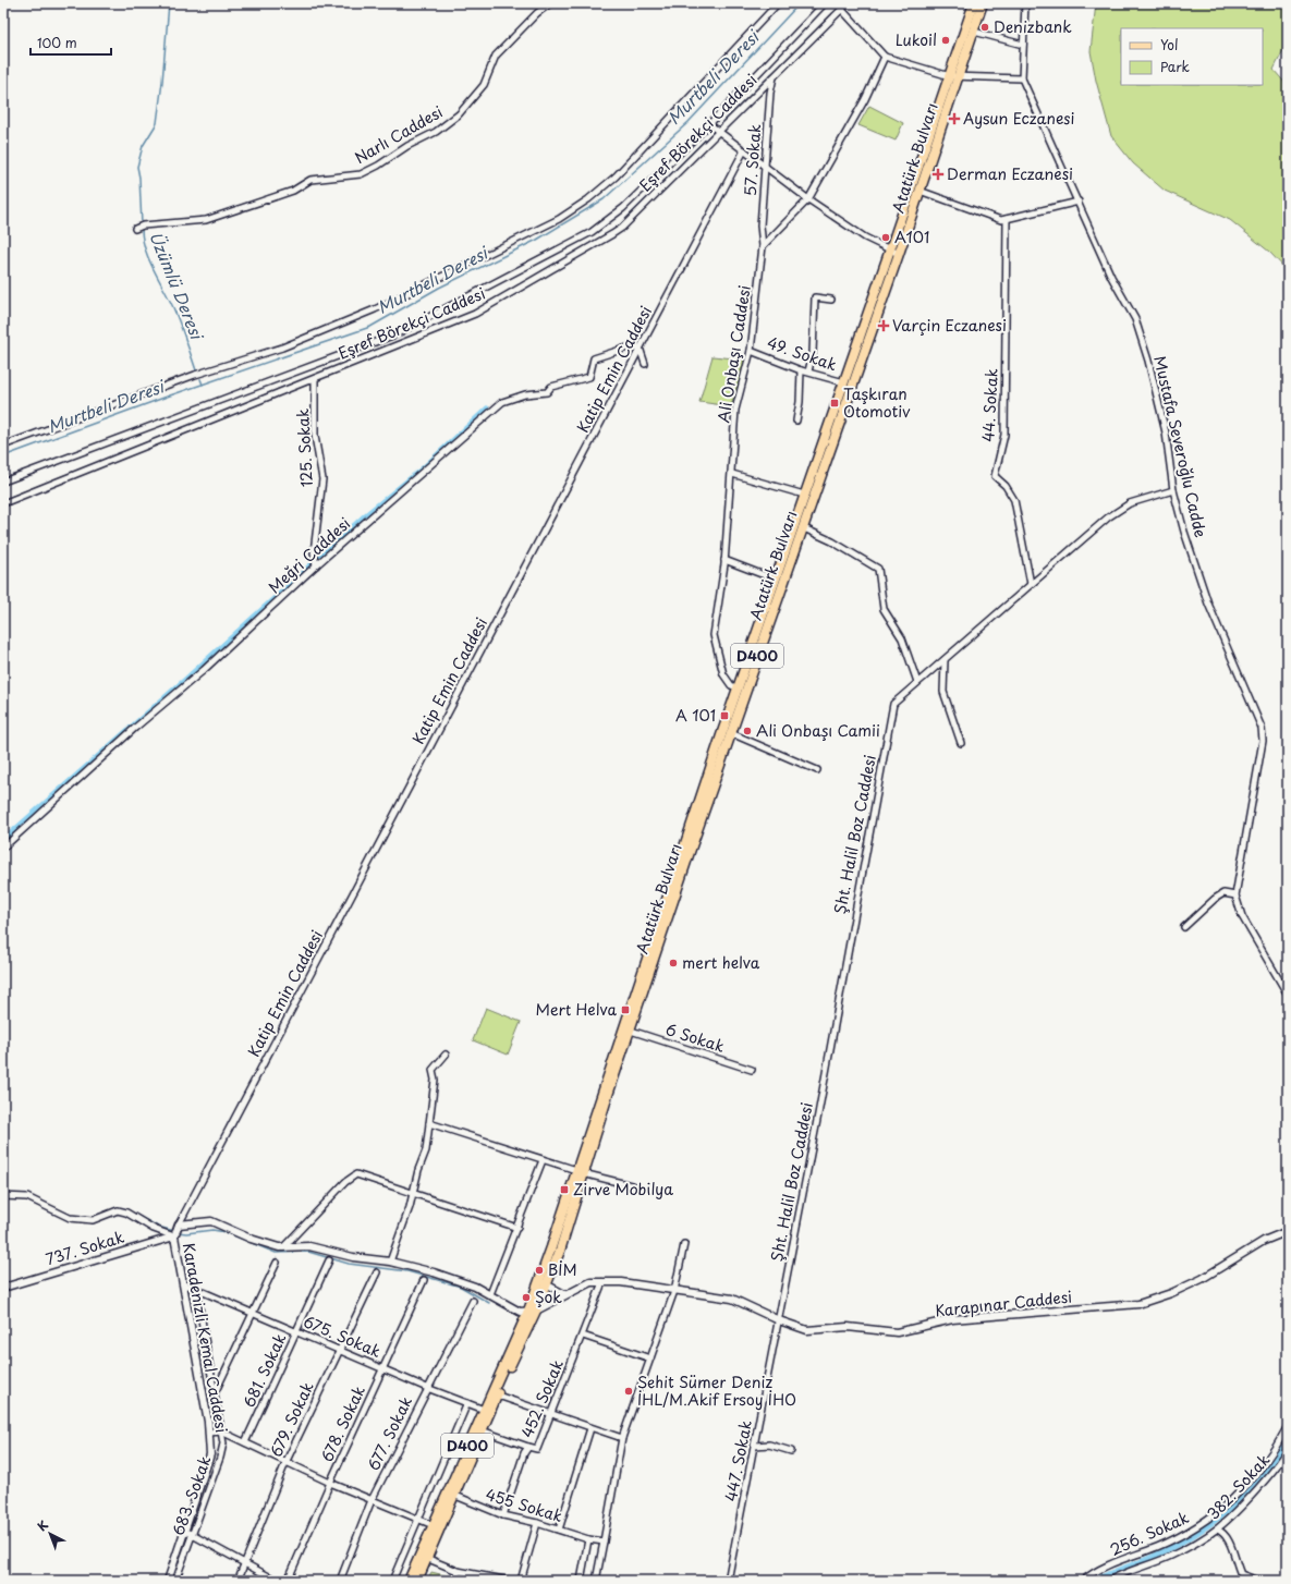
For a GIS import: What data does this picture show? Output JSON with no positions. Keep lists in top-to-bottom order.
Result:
{
  "streets": {
    "main road": ["Atatürk Bulvarı", "D400"],
    "street": [
      "Eşref Börekçi Caddesi",
      "Narlı Caddesi",
      "57. Sokak",
      "Ali Onbaşı Caddesi",
      "49. Sokak",
      "Katip Emin Caddesi",
      "44. Sokak",
      "Mustafa Severoğlu Cadde",
      "125. Sokak",
      "Meğri Caddesi",
      "Şht. Halil Boz Caddesi",
      "6 Sokak",
      "737. Sokak",
      "Karapınar Caddesi",
      "675. Sokak",
      "Karadenizli Kemal Caddesi",
      "681. Sokak",
      "452. Sokak",
      "679. Sokak",
      "678. Sokak",
      "677. Sokak",
      "447. Sokak",
      "382. Sokak",
      "683. Sokak",
      "455 Sokak",
      "256. Sokak"
    ]
  },
  "crossings": [
    ["Eşref Börekçi Caddesi", "57. Sokak"],
    ["Eşref Börekçi Caddesi", "125. Sokak"],
    ["Atatürk Bulvarı", "Ali Onbaşı Caddesi"],
    ["Atatürk Bulvarı", "49. Sokak"],
    ["Atatürk Bulvarı", "D400"],
    ["Atatürk Bulvarı", "6 Sokak"],
    ["Atatürk Bulvarı", "737. Sokak"],
    ["Atatürk Bulvarı", "Karapınar Caddesi"],
    ["57. Sokak", "Ali Onbaşı Caddesi"],
    ["Ali Onbaşı Caddesi", "49. Sokak"],
    ["Katip Emin Caddesi", "Meğri Caddesi"],
    ["Katip Emin Caddesi", "737. Sokak"],
    ["Katip Emin Caddesi", "Karadenizli Kemal Caddesi"],
    ["44. Sokak", "Şht. Halil Boz Caddesi"],
    ["Mustafa Severoğlu Cadde", "Şht. Halil Boz Caddesi"],
    ["125. Sokak", "Meğri Caddesi"],
    ["D400", "737. Sokak"],
    ["D400", "Karapınar Caddesi"],
    ["D400", "675. Sokak"],
    ["D400", "455 Sokak"],
    ["Şht. Halil Boz Caddesi", "Karapınar Caddesi"],
    ["Şht. Halil Boz Caddesi", "447. Sokak"],
    ["737. Sokak", "Karapınar Caddesi"],
    ["737. Sokak", "Karadenizli Kemal Caddesi"],
    ["Karapınar Caddesi", "452. Sokak"],
    ["Karapınar Caddesi", "447. Sokak"],
    ["675. Sokak", "Karadenizli Kemal Caddesi"],
    ["675. Sokak", "681. Sokak"],
    ["675. Sokak", "679. Sokak"],
    ["675. Sokak", "678. Sokak"],
    ["675. Sokak", "677. Sokak"],
    ["675. Sokak", "683. Sokak"],
    ["Karadenizli Kemal Caddesi", "683. Sokak"],
    ["452. Sokak", "455 Sokak"]
  ],
  "water": ["Murtbeli Deresi", "Üzümlü Deresi"],
  "places": {
    "other": [
      "Denizbank",
      "Lukoil",
      "A101",
      "Ali Onbaşı Camii",
      "mert helva",
      "BİM",
      "Şok",
      "Şehit Sümer Deniz İHL/M.Akif Ersoy İHO"
    ],
    "health": ["Aysun Eczanesi", "Derman Eczanesi", "Varçin Eczanesi"],
    "transit": [
      "Taşkıran Otomotiv",
      "A 101",
      "Mert Helva",
      "Zirve Mobilya"
    ]
  },
  "legend": ["Yol", "Park"],
  "scale_bar": "100 m",
  "north": "top left"
}
